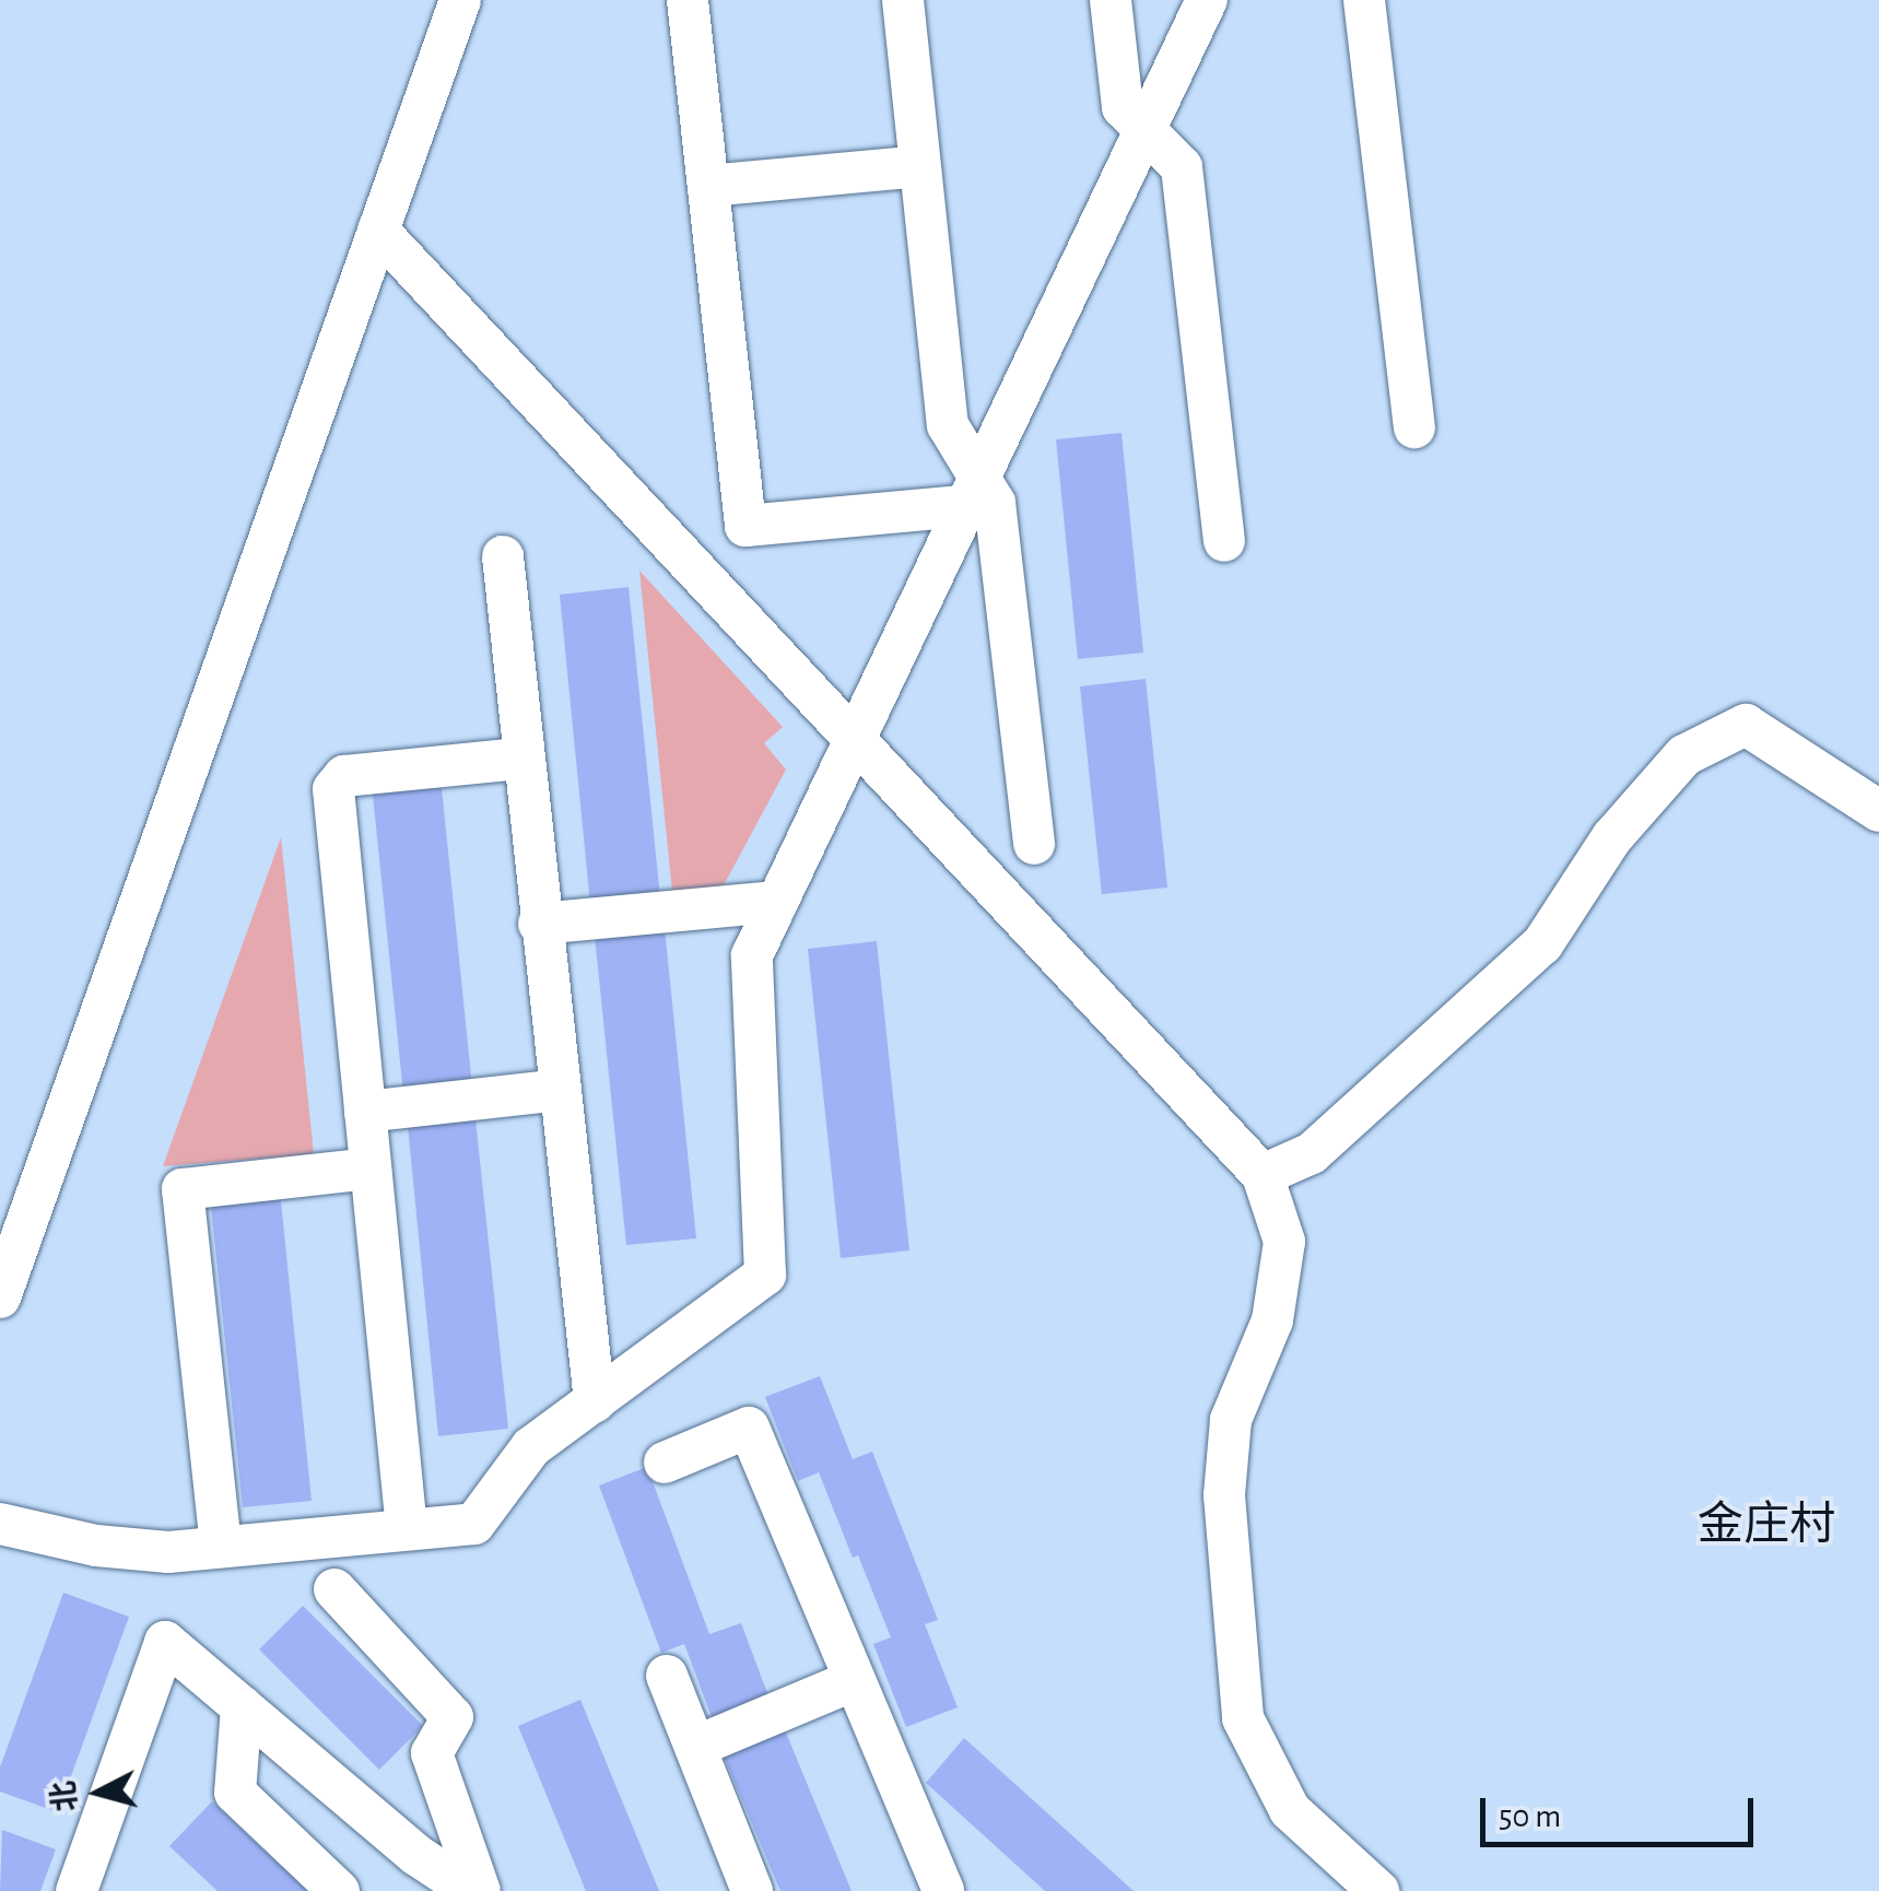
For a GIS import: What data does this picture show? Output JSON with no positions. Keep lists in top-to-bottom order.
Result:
{
  "districts": ["金庄村"],
  "scale_bar": "50 m",
  "north": "left"
}
